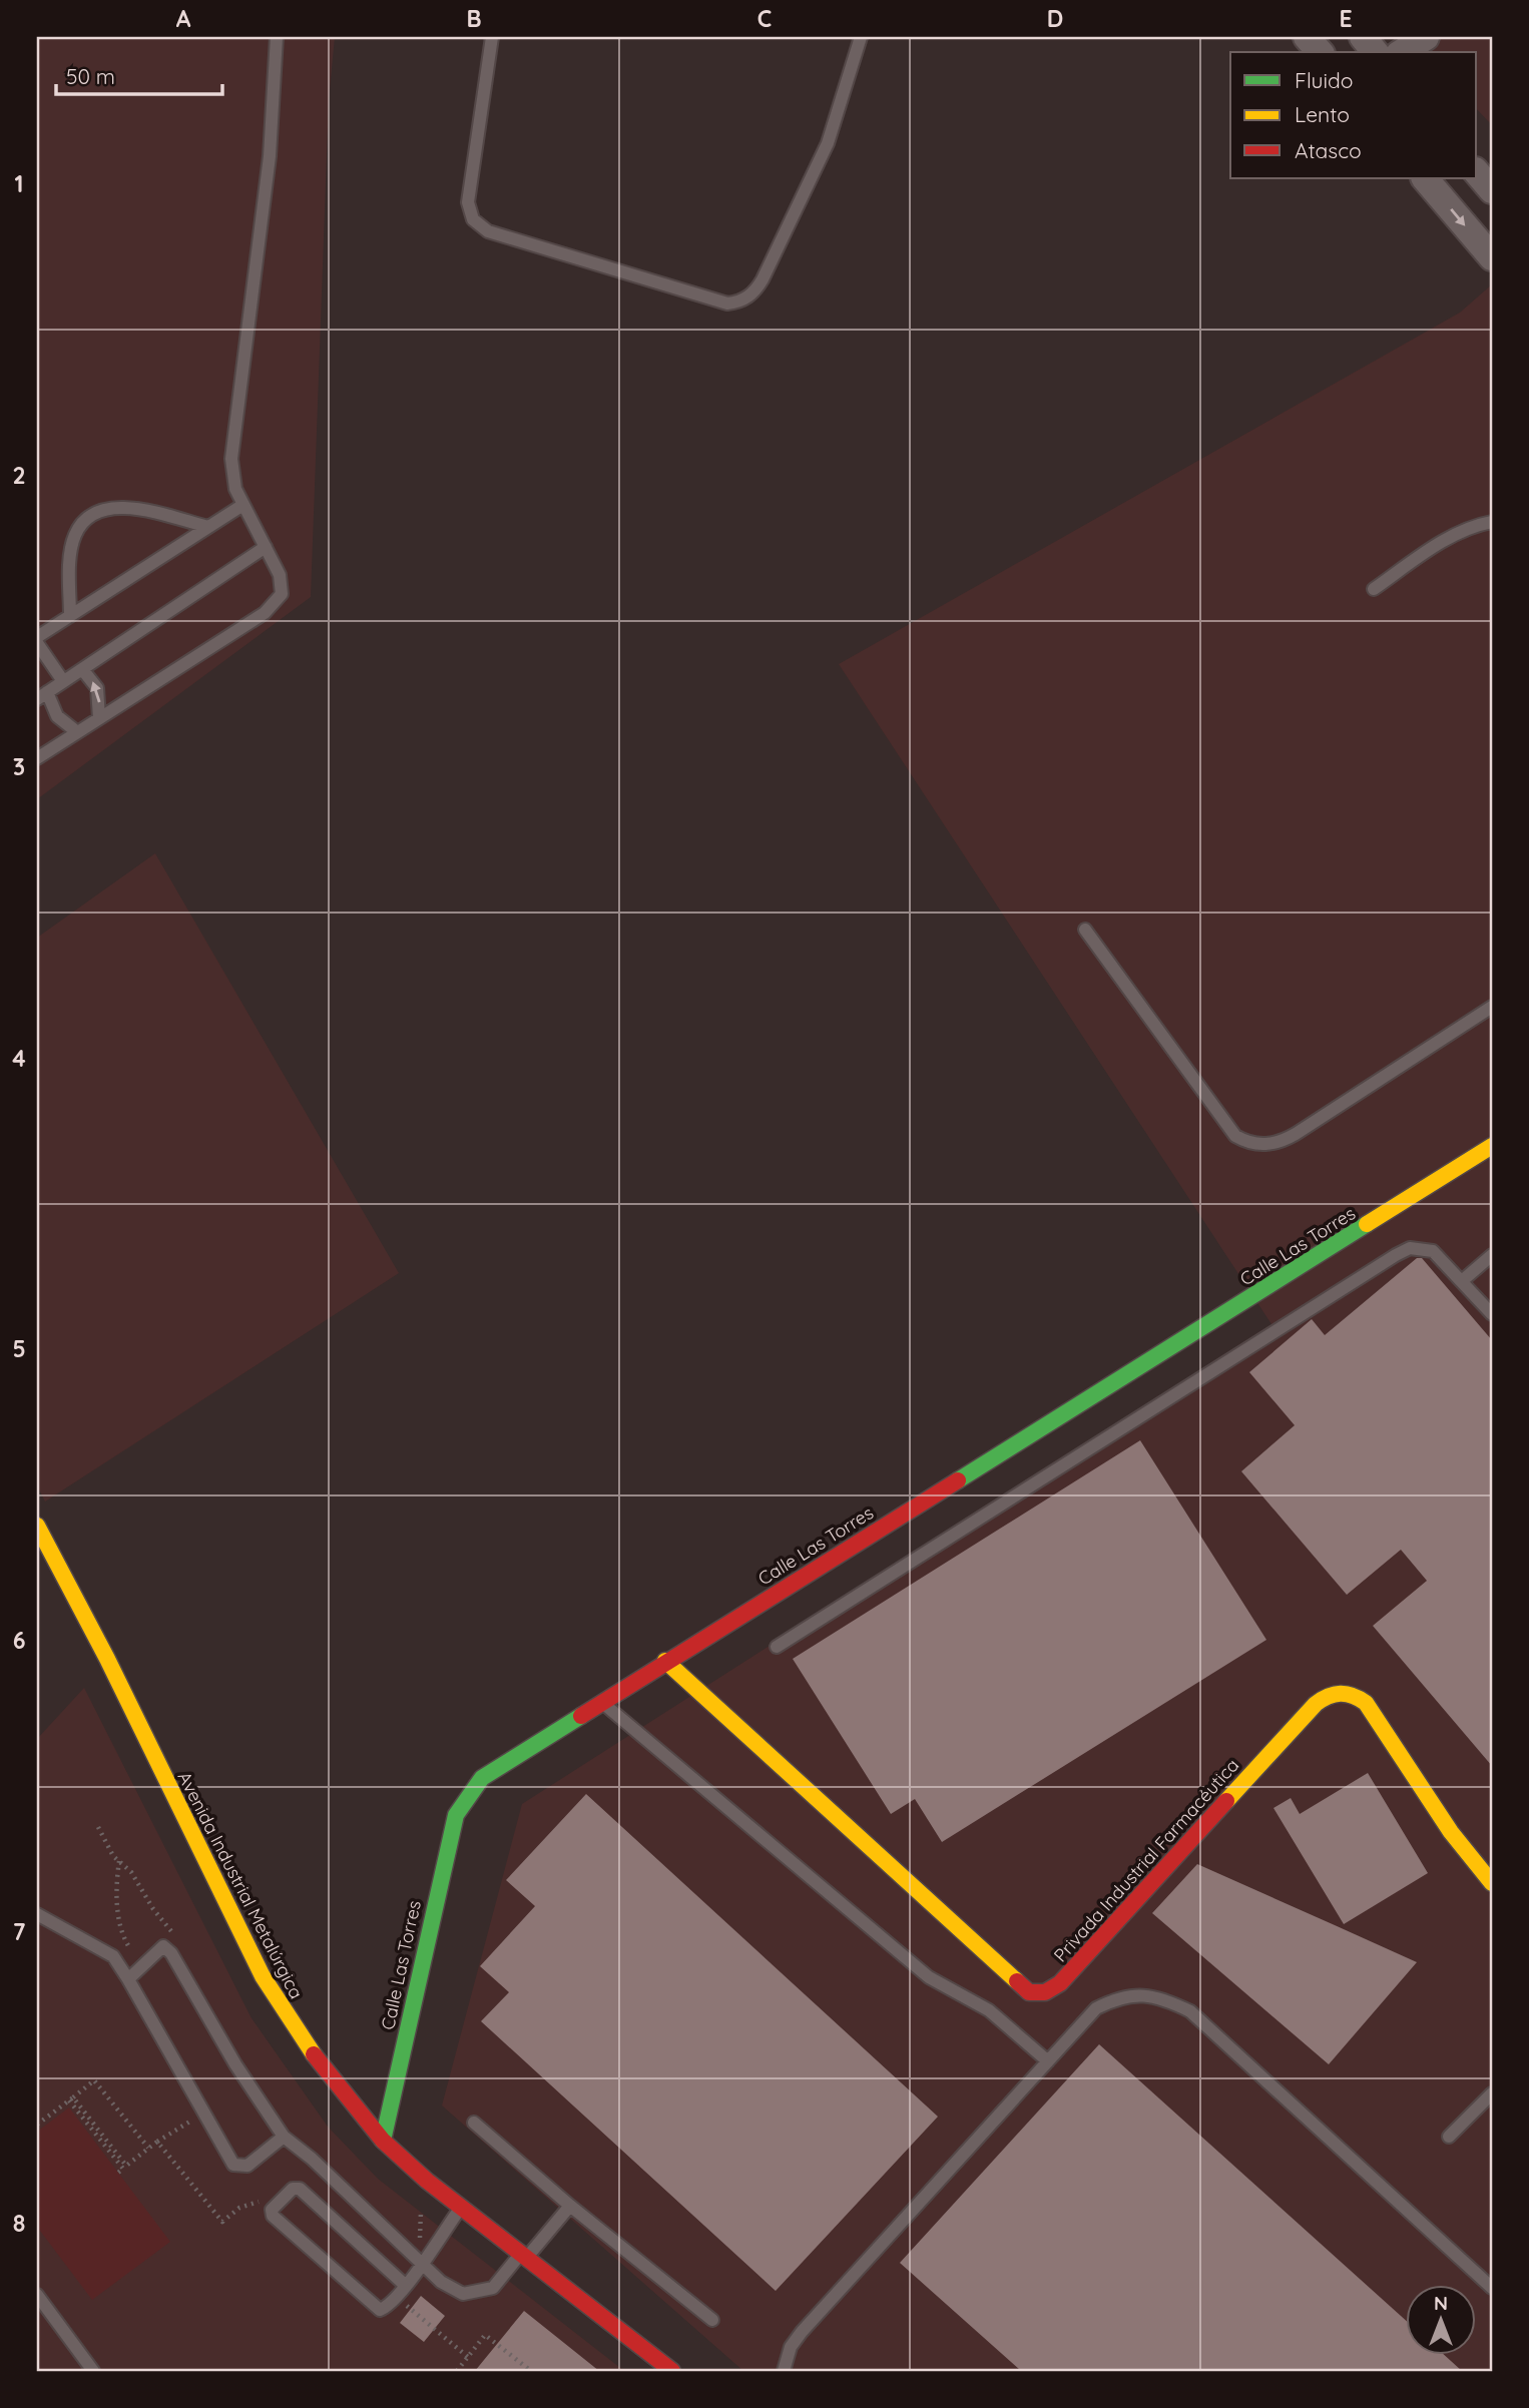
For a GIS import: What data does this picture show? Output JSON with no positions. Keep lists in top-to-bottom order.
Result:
{
  "streets": {
    "street": ["Calle Las Torres", "Privada Industrial Farmacéutica", "Avenida Industrial Metalúrgica"]
  },
  "crossings": [
    ["Calle Las Torres", "Privada Industrial Farmacéutica"],
    ["Calle Las Torres", "Avenida Industrial Metalúrgica"]
  ],
  "legend": ["Fluido", "Lento", "Atasco"],
  "scale_bar": "50 m",
  "north": "top",
  "grid": {
    "columns": [
      "A",
      "B",
      "C",
      "D",
      "E"
    ],
    "rows": [
      "1",
      "2",
      "3",
      "4",
      "5",
      "6",
      "7",
      "8"
    ]
  }
}
